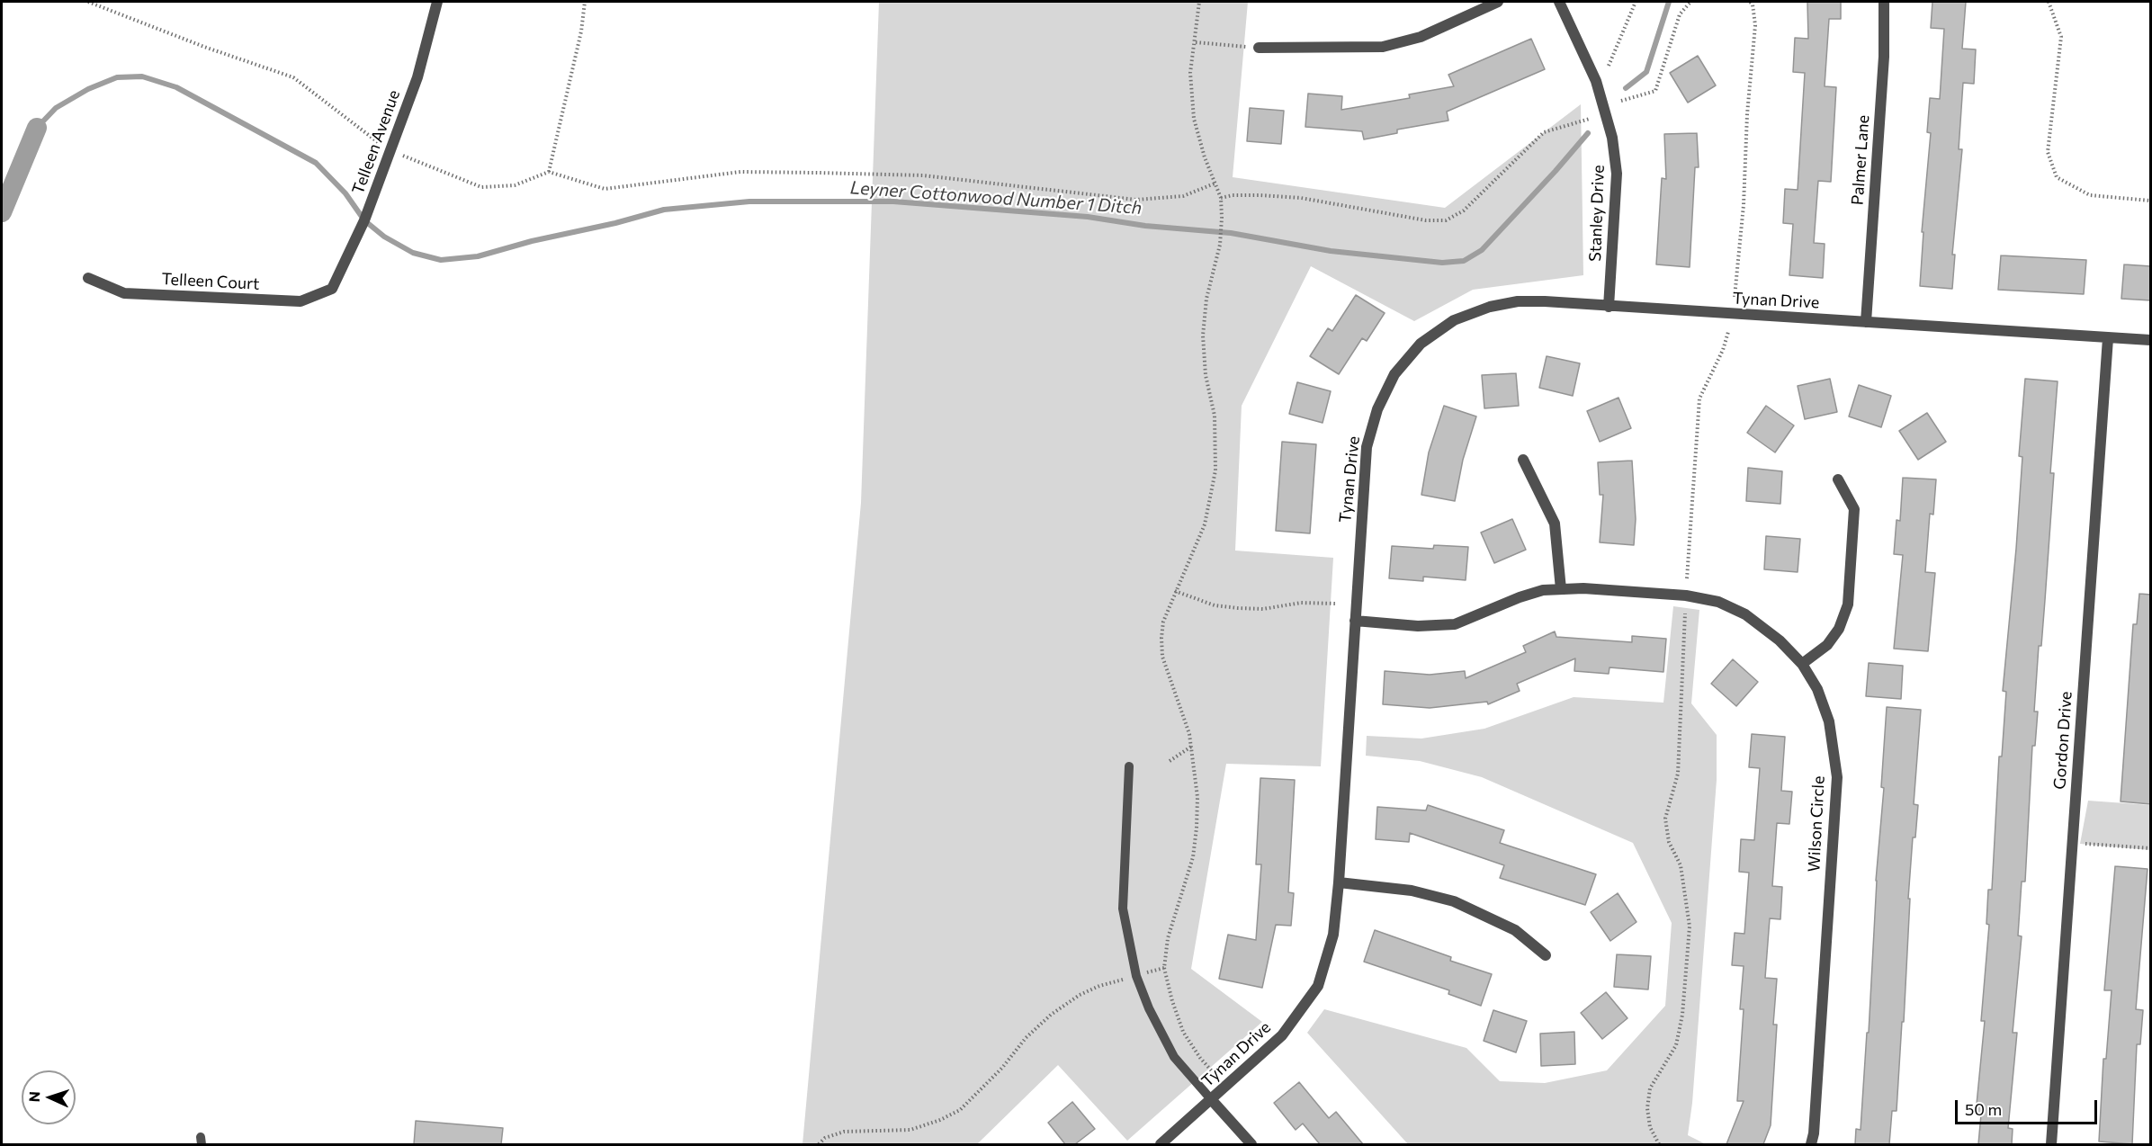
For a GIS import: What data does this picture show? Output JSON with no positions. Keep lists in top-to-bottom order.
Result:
{
  "streets": {
    "street": [
      "Telleen Avenue",
      "Palmer Lane",
      "Stanley Drive",
      "Telleen Court",
      "Tynan Drive",
      "Gordon Drive",
      "Wilson Circle"
    ]
  },
  "crossings": [
    ["Telleen Avenue", "Telleen Court"],
    ["Palmer Lane", "Tynan Drive"],
    ["Stanley Drive", "Tynan Drive"],
    ["Tynan Drive", "Gordon Drive"],
    ["Tynan Drive", "Wilson Circle"]
  ],
  "water": ["Leyner Cottonwood Number 1 Ditch"],
  "scale_bar": "50 m",
  "north": "left"
}
